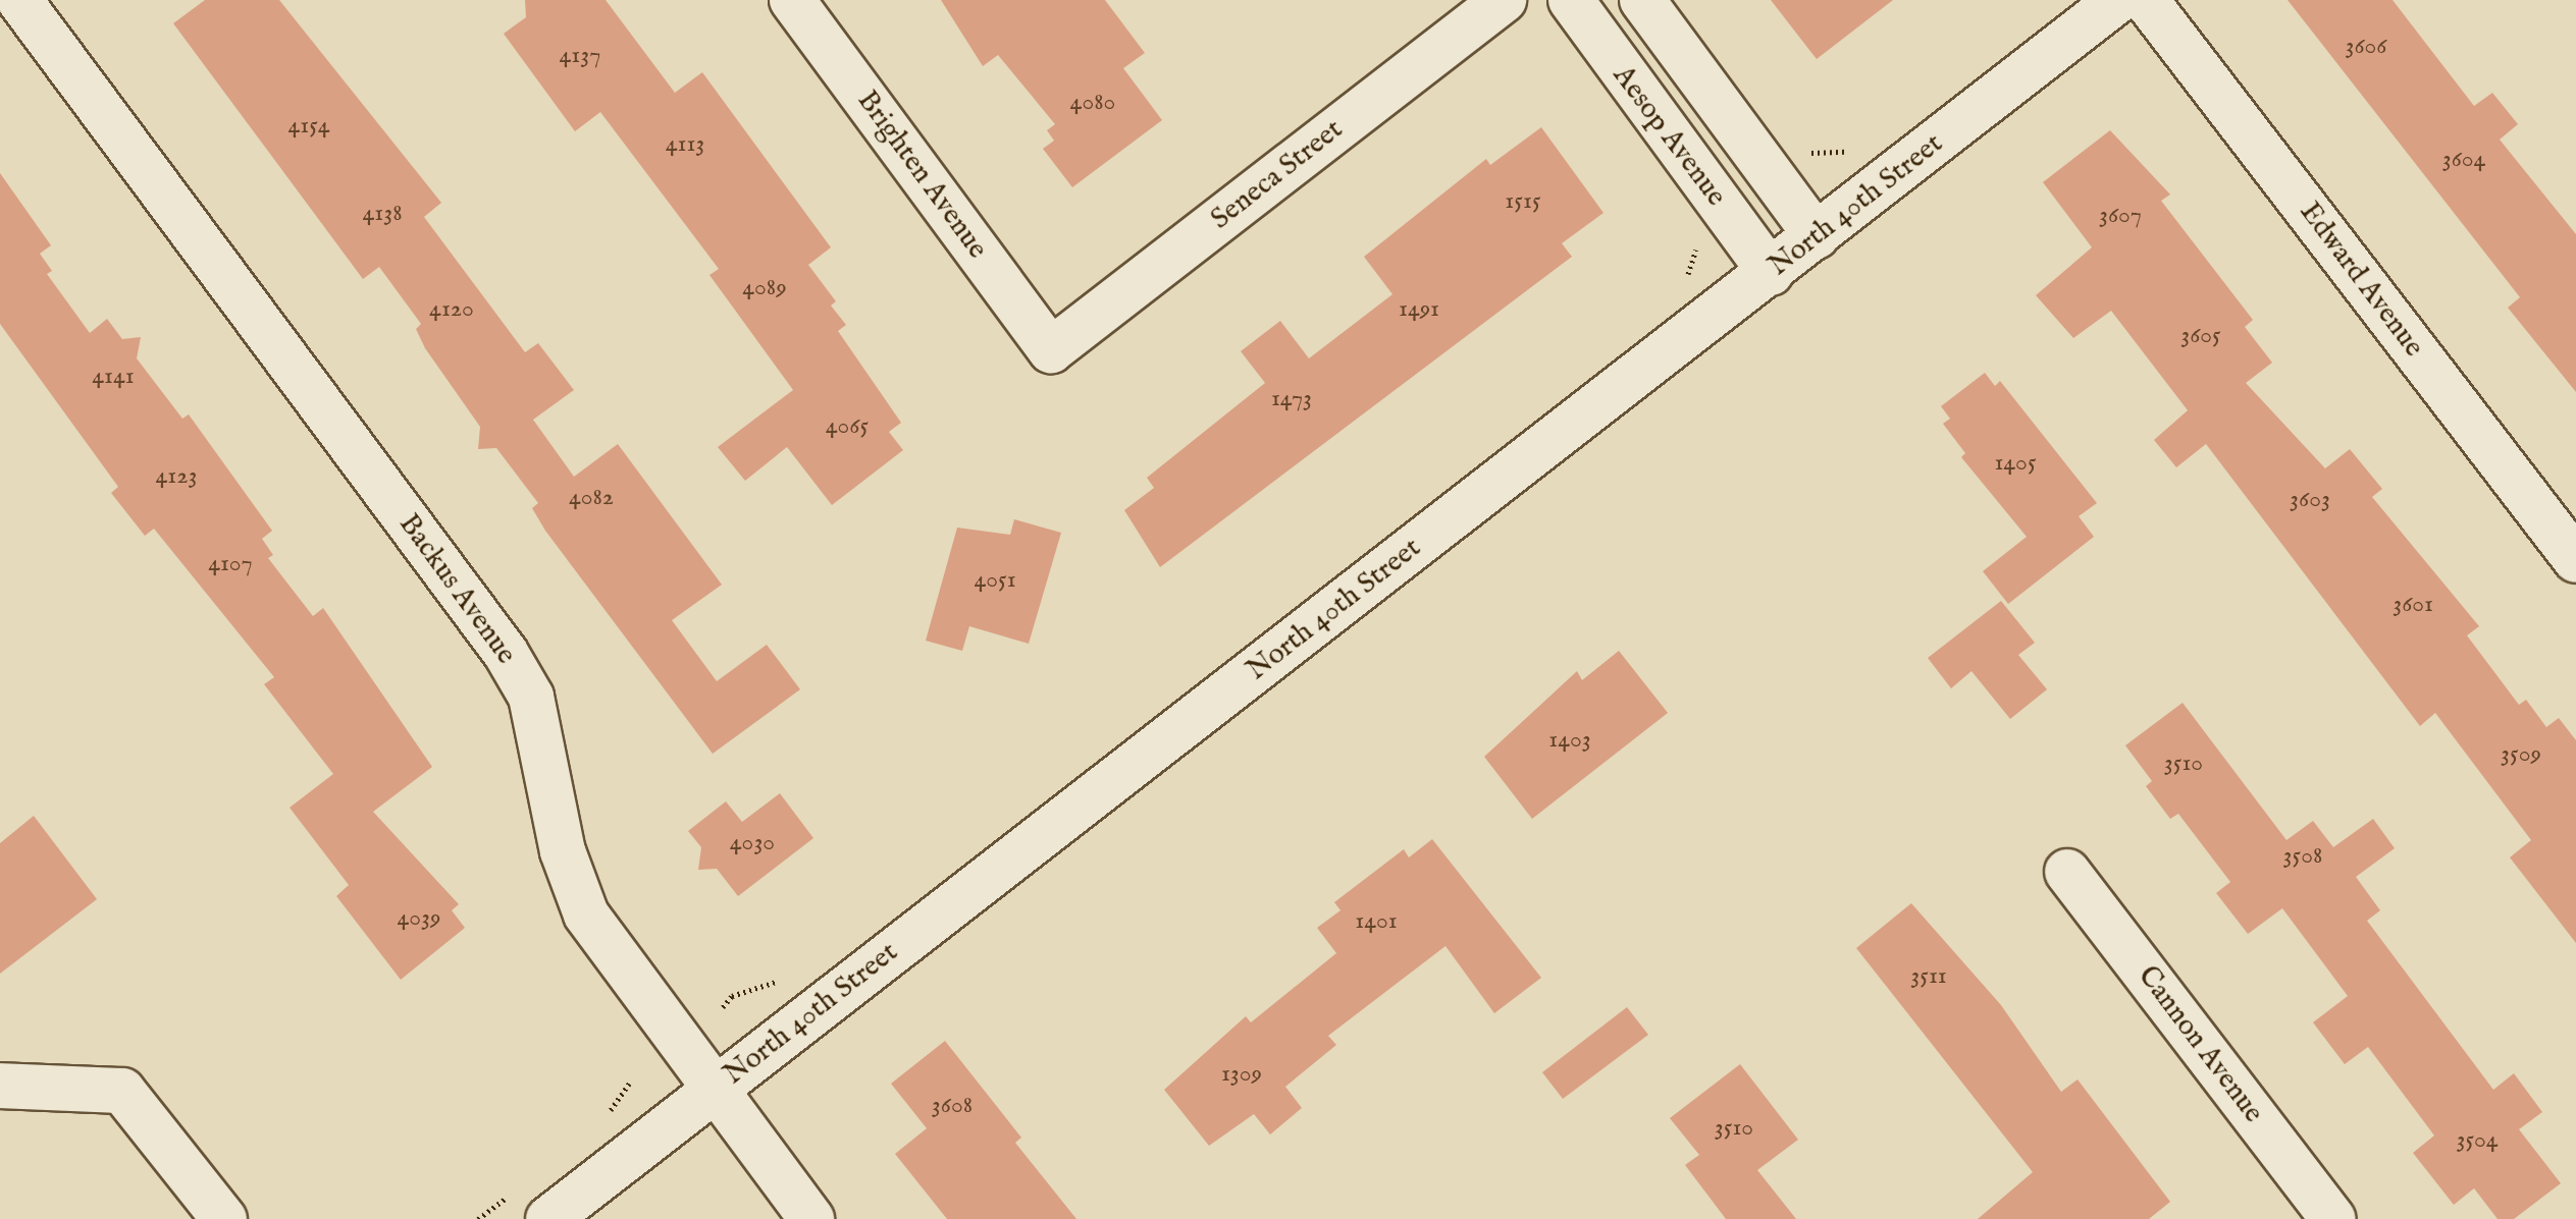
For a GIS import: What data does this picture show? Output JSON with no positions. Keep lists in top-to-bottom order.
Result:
{
  "streets": {
    "street": [
      "Aesop Avenue",
      "Brighten Avenue",
      "Seneca Street",
      "North 40th Street",
      "Edward Avenue",
      "Backus Avenue",
      "Cannon Avenue"
    ]
  },
  "crossings": [
    ["Aesop Avenue", "North 40th Street"],
    ["Brighten Avenue", "Seneca Street"],
    ["North 40th Street", "Backus Avenue"]
  ],
  "house_numbers": [
    "3606",
    "4137",
    "4080",
    "4154",
    "4113",
    "3604",
    "1515",
    "4138",
    "3607",
    "4089",
    "4120",
    "1491",
    "3605",
    "4141",
    "1473",
    "4065",
    "1405",
    "4123",
    "4082",
    "3603",
    "4107",
    "4051",
    "3601",
    "1403",
    "3509",
    "3510",
    "4030",
    "3508",
    "4039",
    "1401",
    "3511",
    "1309",
    "3608",
    "3510",
    "3504"
  ]
}
